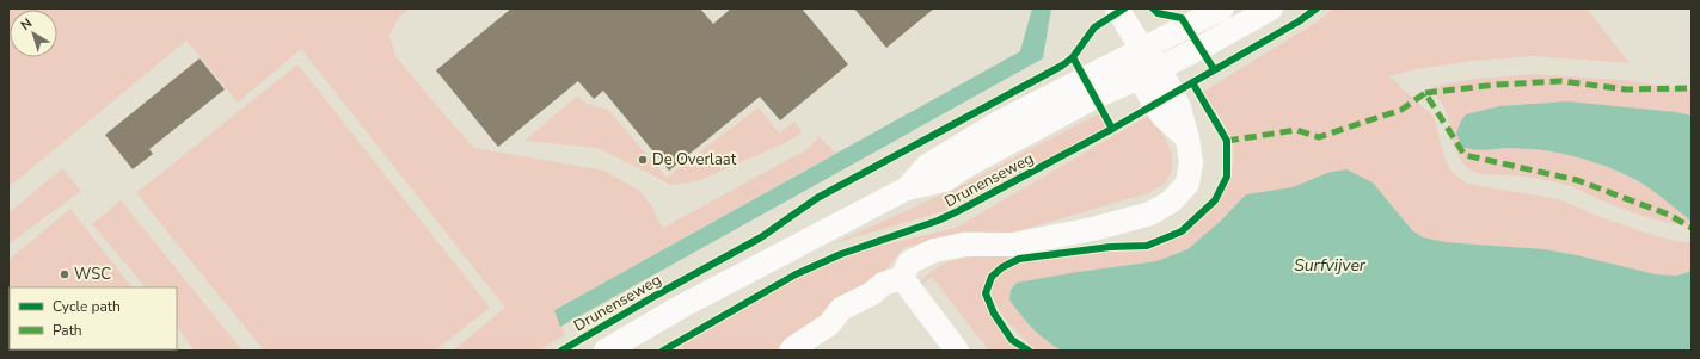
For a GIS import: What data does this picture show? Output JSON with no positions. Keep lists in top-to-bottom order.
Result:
{
  "streets": {
    "street": ["Drunenseweg"]
  },
  "water": ["Surfvijver"],
  "places": ["De Overlaat", "WSC"],
  "legend": ["Cycle path", "Path"],
  "north": "top left"
}
